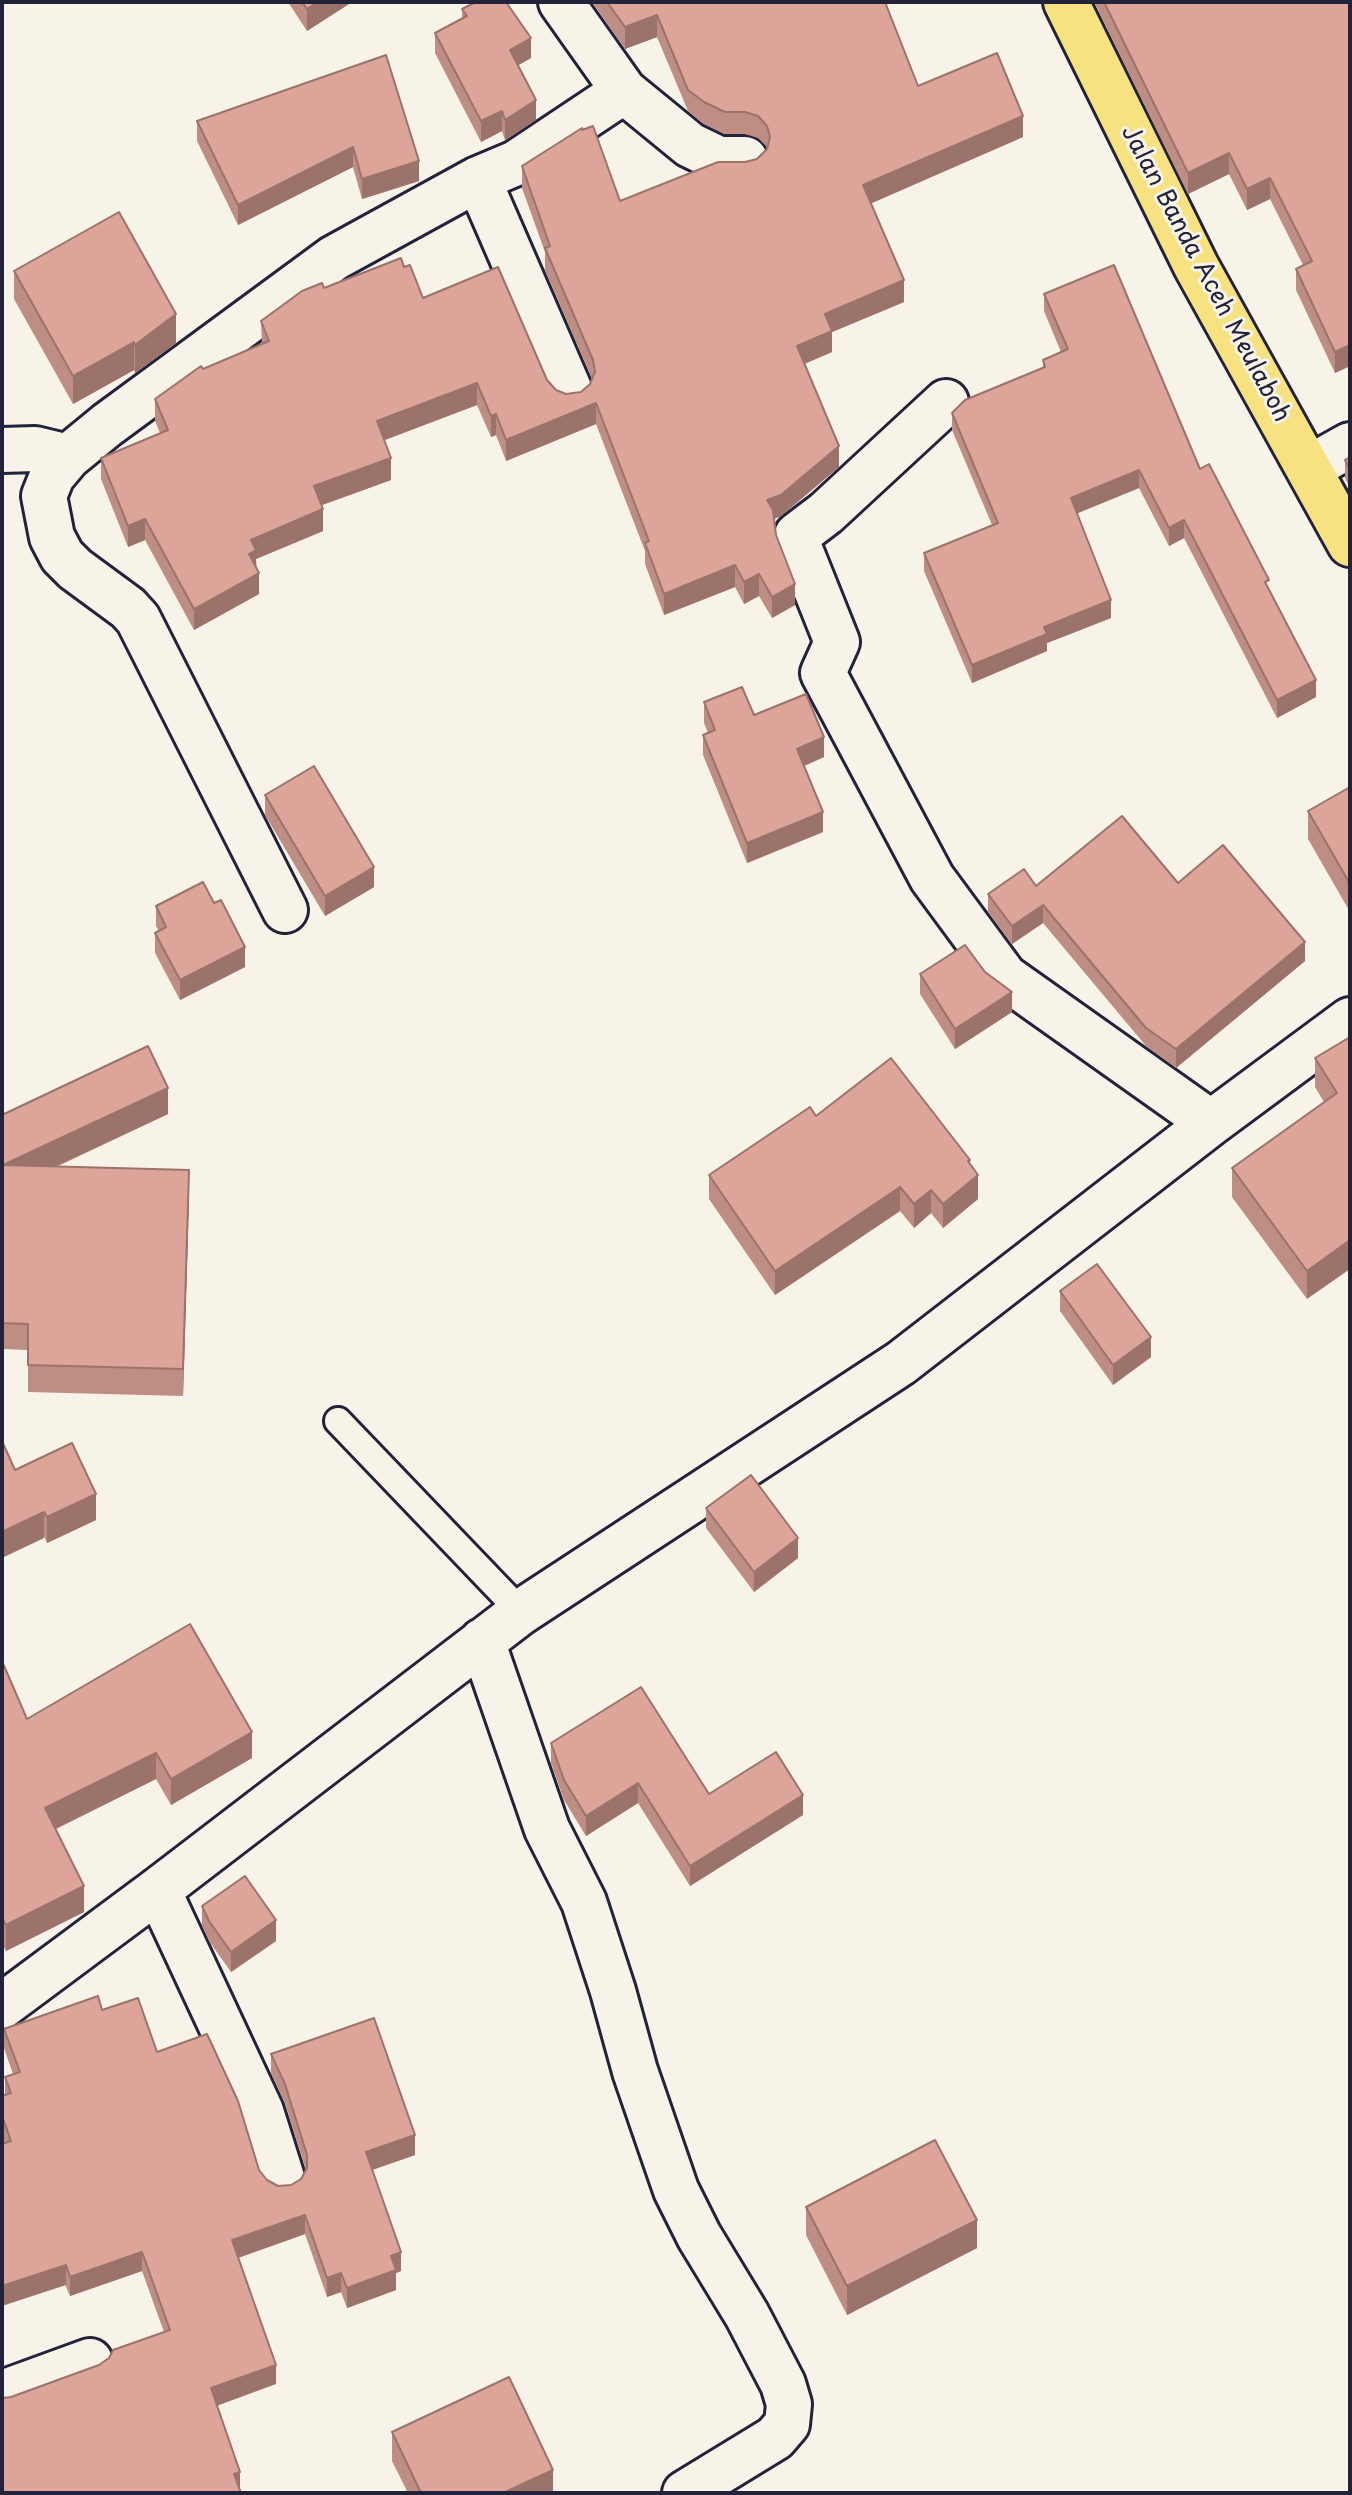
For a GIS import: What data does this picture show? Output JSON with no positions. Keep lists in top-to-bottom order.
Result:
{
  "streets": {
    "highway": ["Jalan Banda Aceh Meulaboh"]
  }
}
